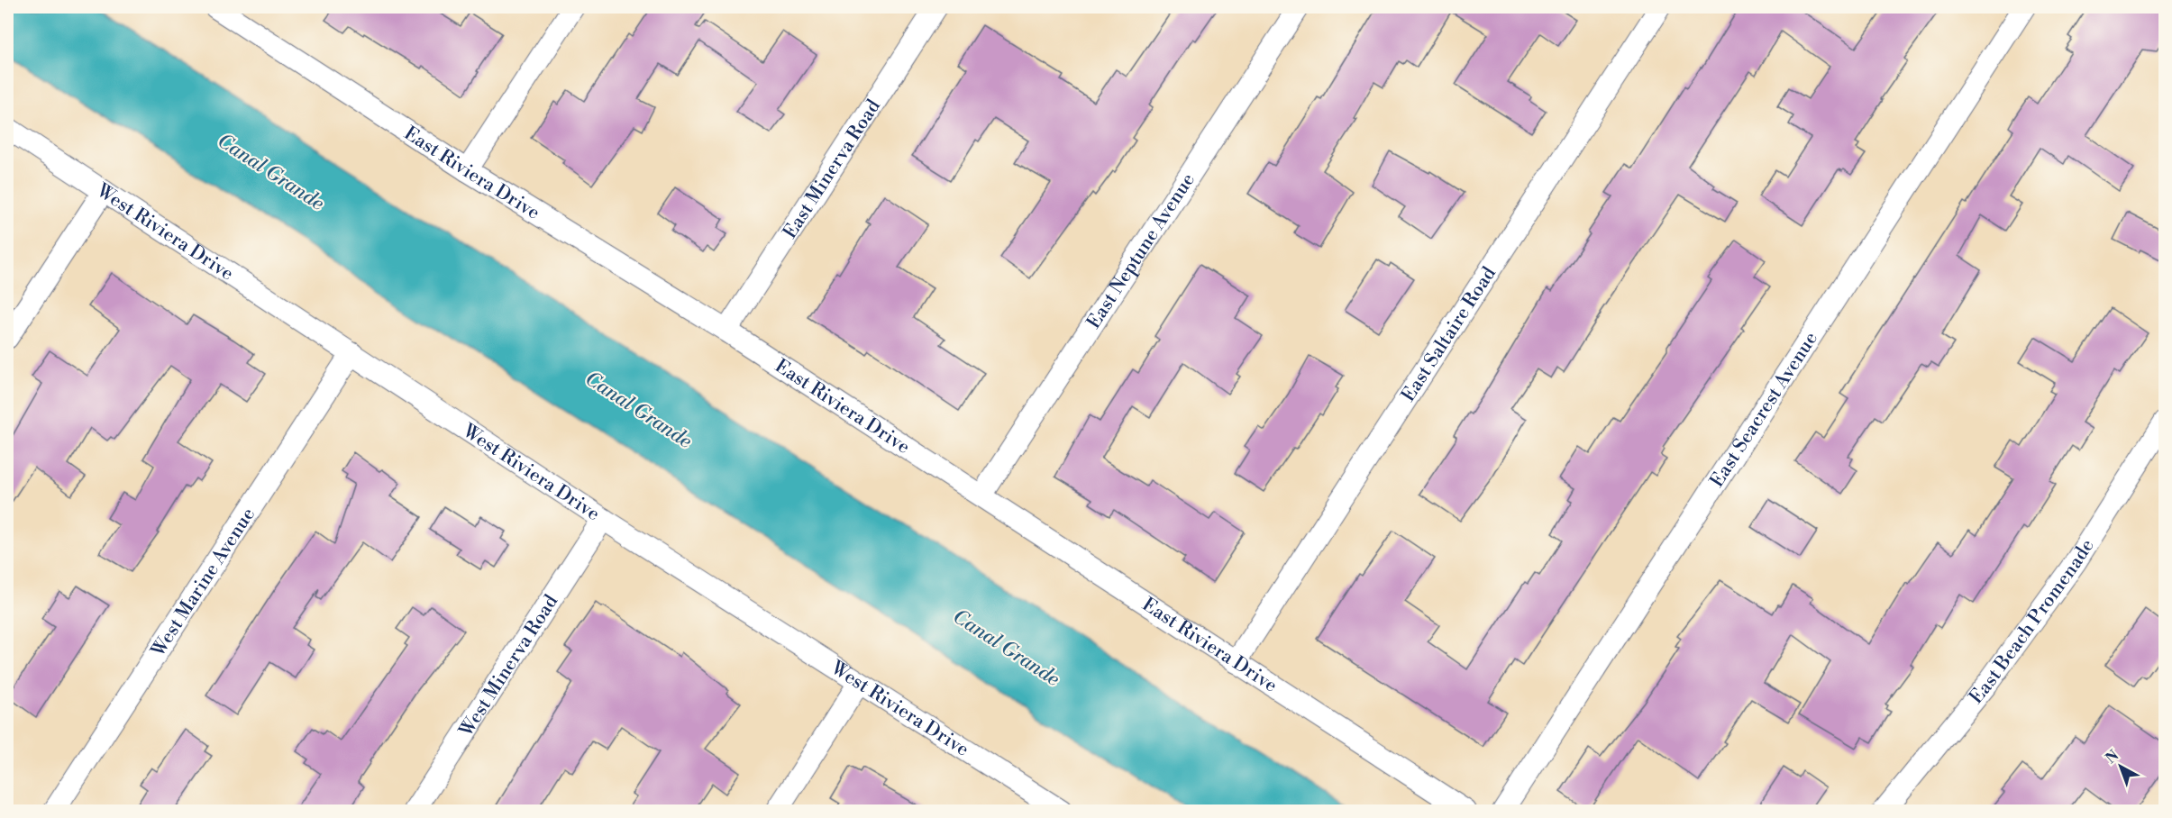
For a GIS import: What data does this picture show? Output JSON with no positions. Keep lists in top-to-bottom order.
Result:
{
  "streets": {
    "street": [
      "East Minerva Road",
      "East Riviera Drive",
      "West Riviera Drive",
      "East Neptune Avenue",
      "East Saltaire Road",
      "East Seacrest Avenue",
      "West Marine Avenue",
      "East Beach Promenade",
      "West Minerva Road"
    ]
  },
  "crossings": [
    ["East Minerva Road", "East Riviera Drive"],
    ["East Riviera Drive", "East Neptune Avenue"],
    ["East Riviera Drive", "East Saltaire Road"],
    ["West Riviera Drive", "West Marine Avenue"],
    ["West Riviera Drive", "West Minerva Road"]
  ],
  "water": ["Canal Grande"],
  "north": "top left"
}
